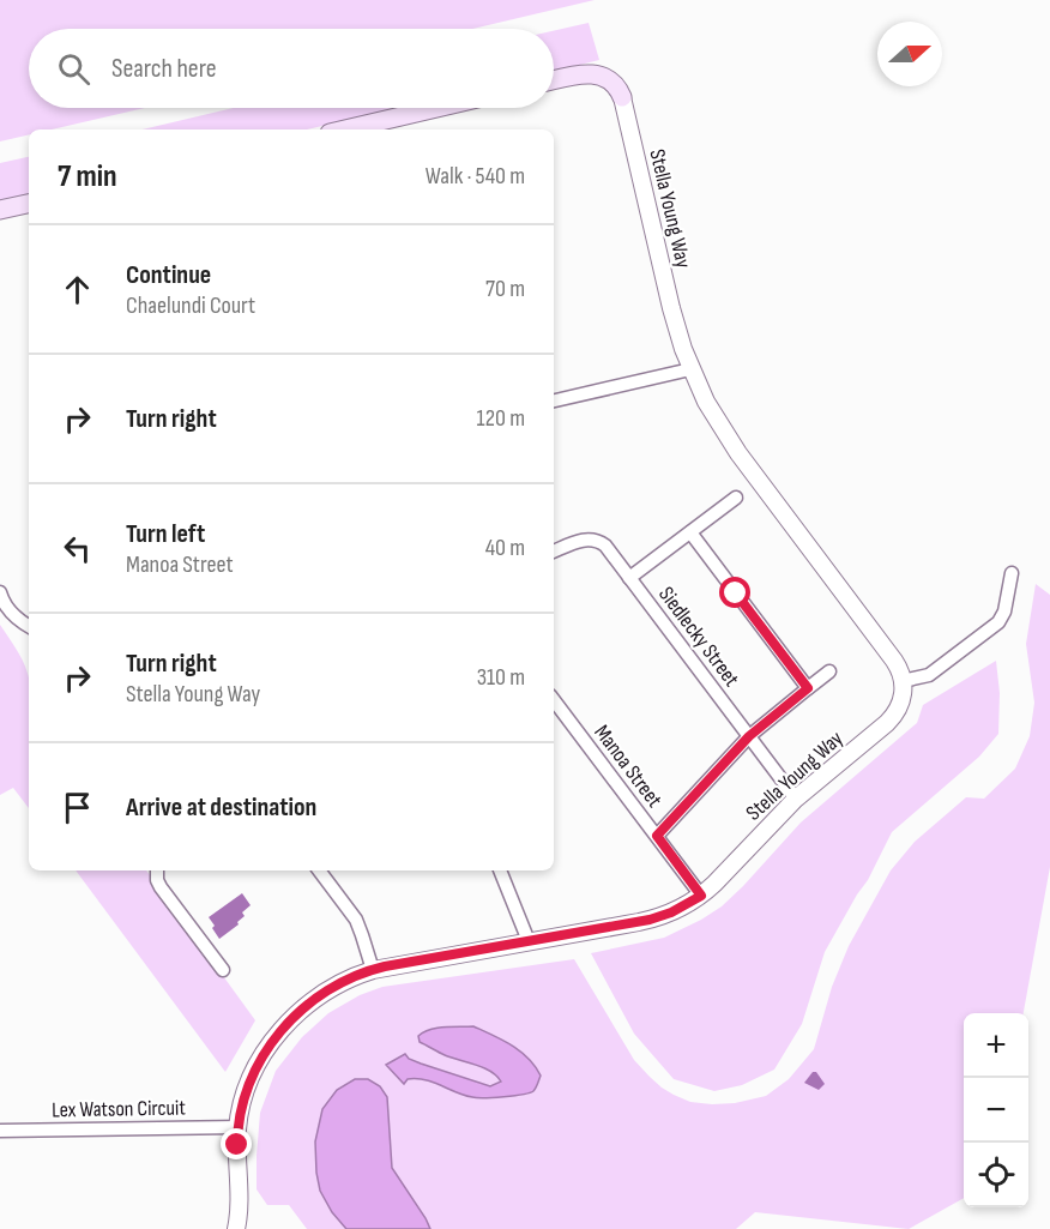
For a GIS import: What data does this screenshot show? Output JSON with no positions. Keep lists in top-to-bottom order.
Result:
{
  "streets": {
    "street": [
      "Stella Young Way",
      "Siedlecky Street",
      "Manoa Street",
      "Lex Watson Circuit"
    ]
  },
  "crossings": [
    ["Stella Young Way", "Siedlecky Street"],
    ["Stella Young Way", "Manoa Street"],
    ["Stella Young Way", "Lex Watson Circuit"]
  ],
  "north": "right",
  "page": {
    "search": "Search here",
    "heading": ["7 min", "Walk · 540 m"],
    "list": [
      ["Continue", "Chaelundi Court", "70 m"],
      ["Turn right", "120 m"],
      ["Turn left", "Manoa Street", "40 m"],
      ["Turn right", "Stella Young Way", "310 m"],
      "Arrive at destination"
    ],
    "map_buttons": ["+", "−"]
  }
}
